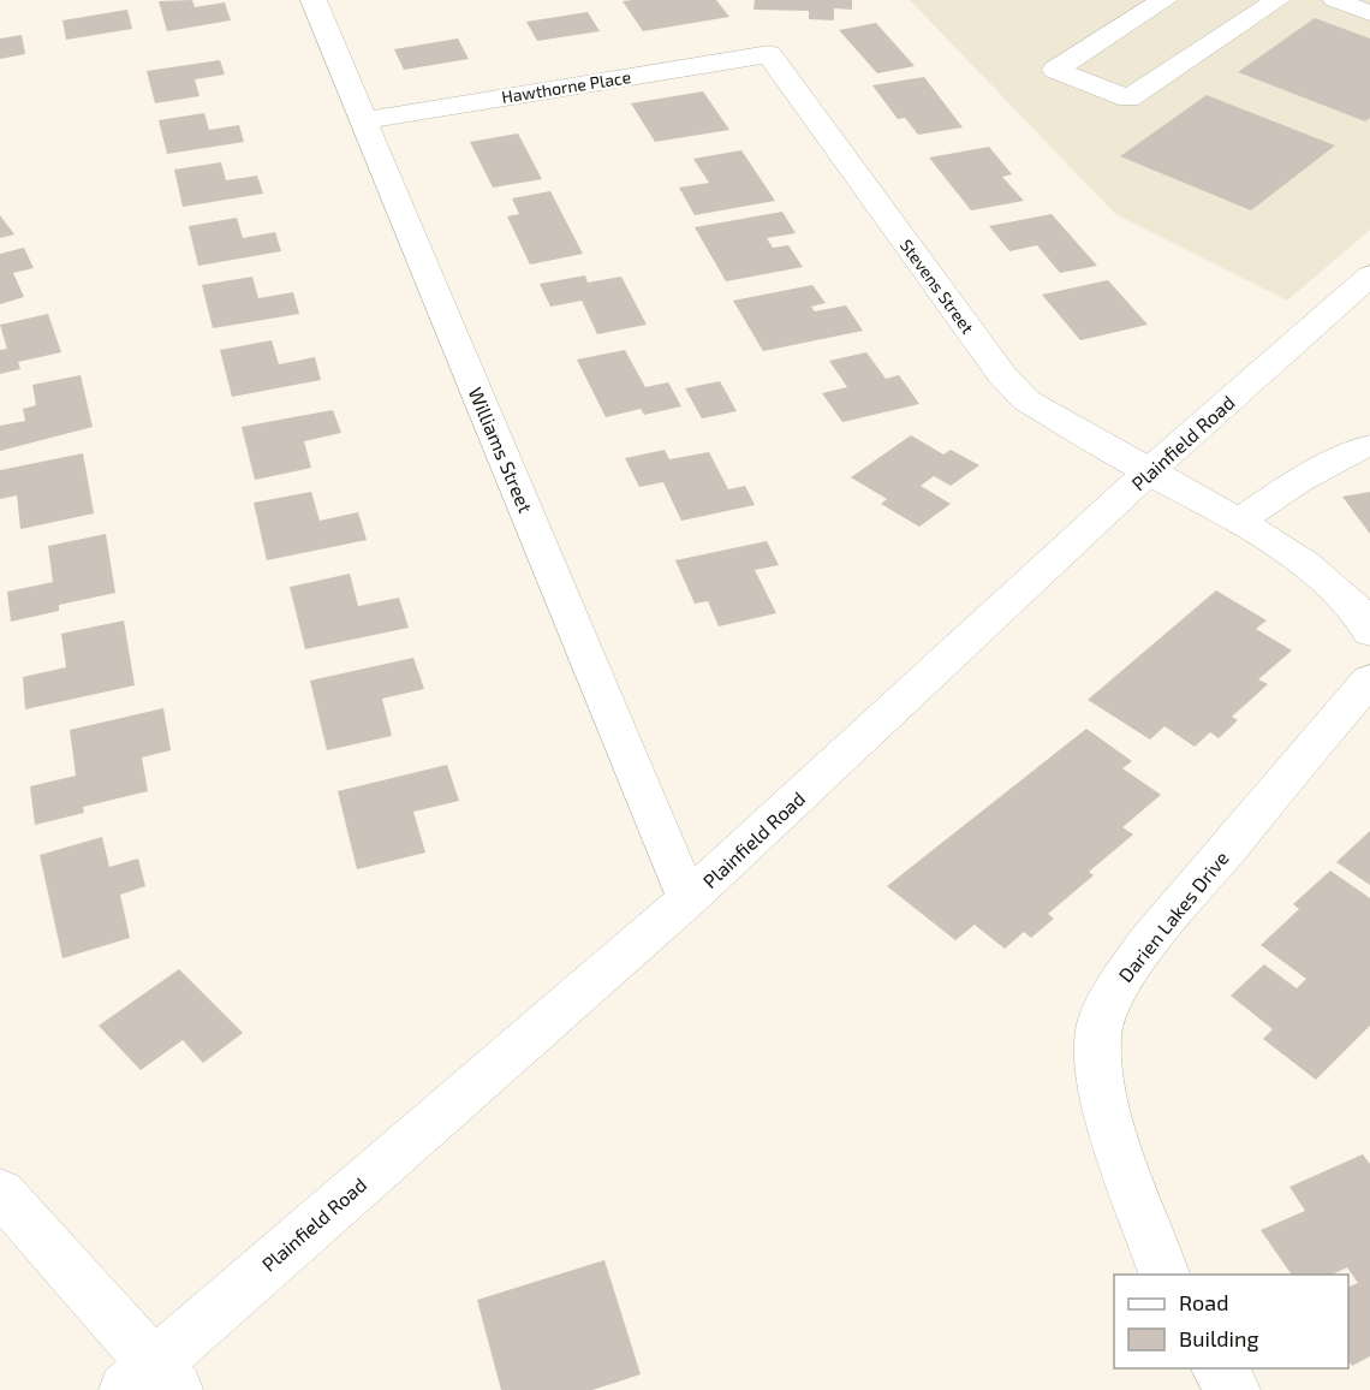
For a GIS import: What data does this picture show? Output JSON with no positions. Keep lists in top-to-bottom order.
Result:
{
  "streets": {
    "street": [
      "Hawthorne Place",
      "Stevens Street",
      "Plainfield Road",
      "Williams Street",
      "Darien Lakes Drive"
    ]
  },
  "crossings": [
    ["Hawthorne Place", "Stevens Street"],
    ["Hawthorne Place", "Williams Street"],
    ["Stevens Street", "Plainfield Road"],
    ["Plainfield Road", "Williams Street"]
  ],
  "legend": ["Road", "Building"]
}
